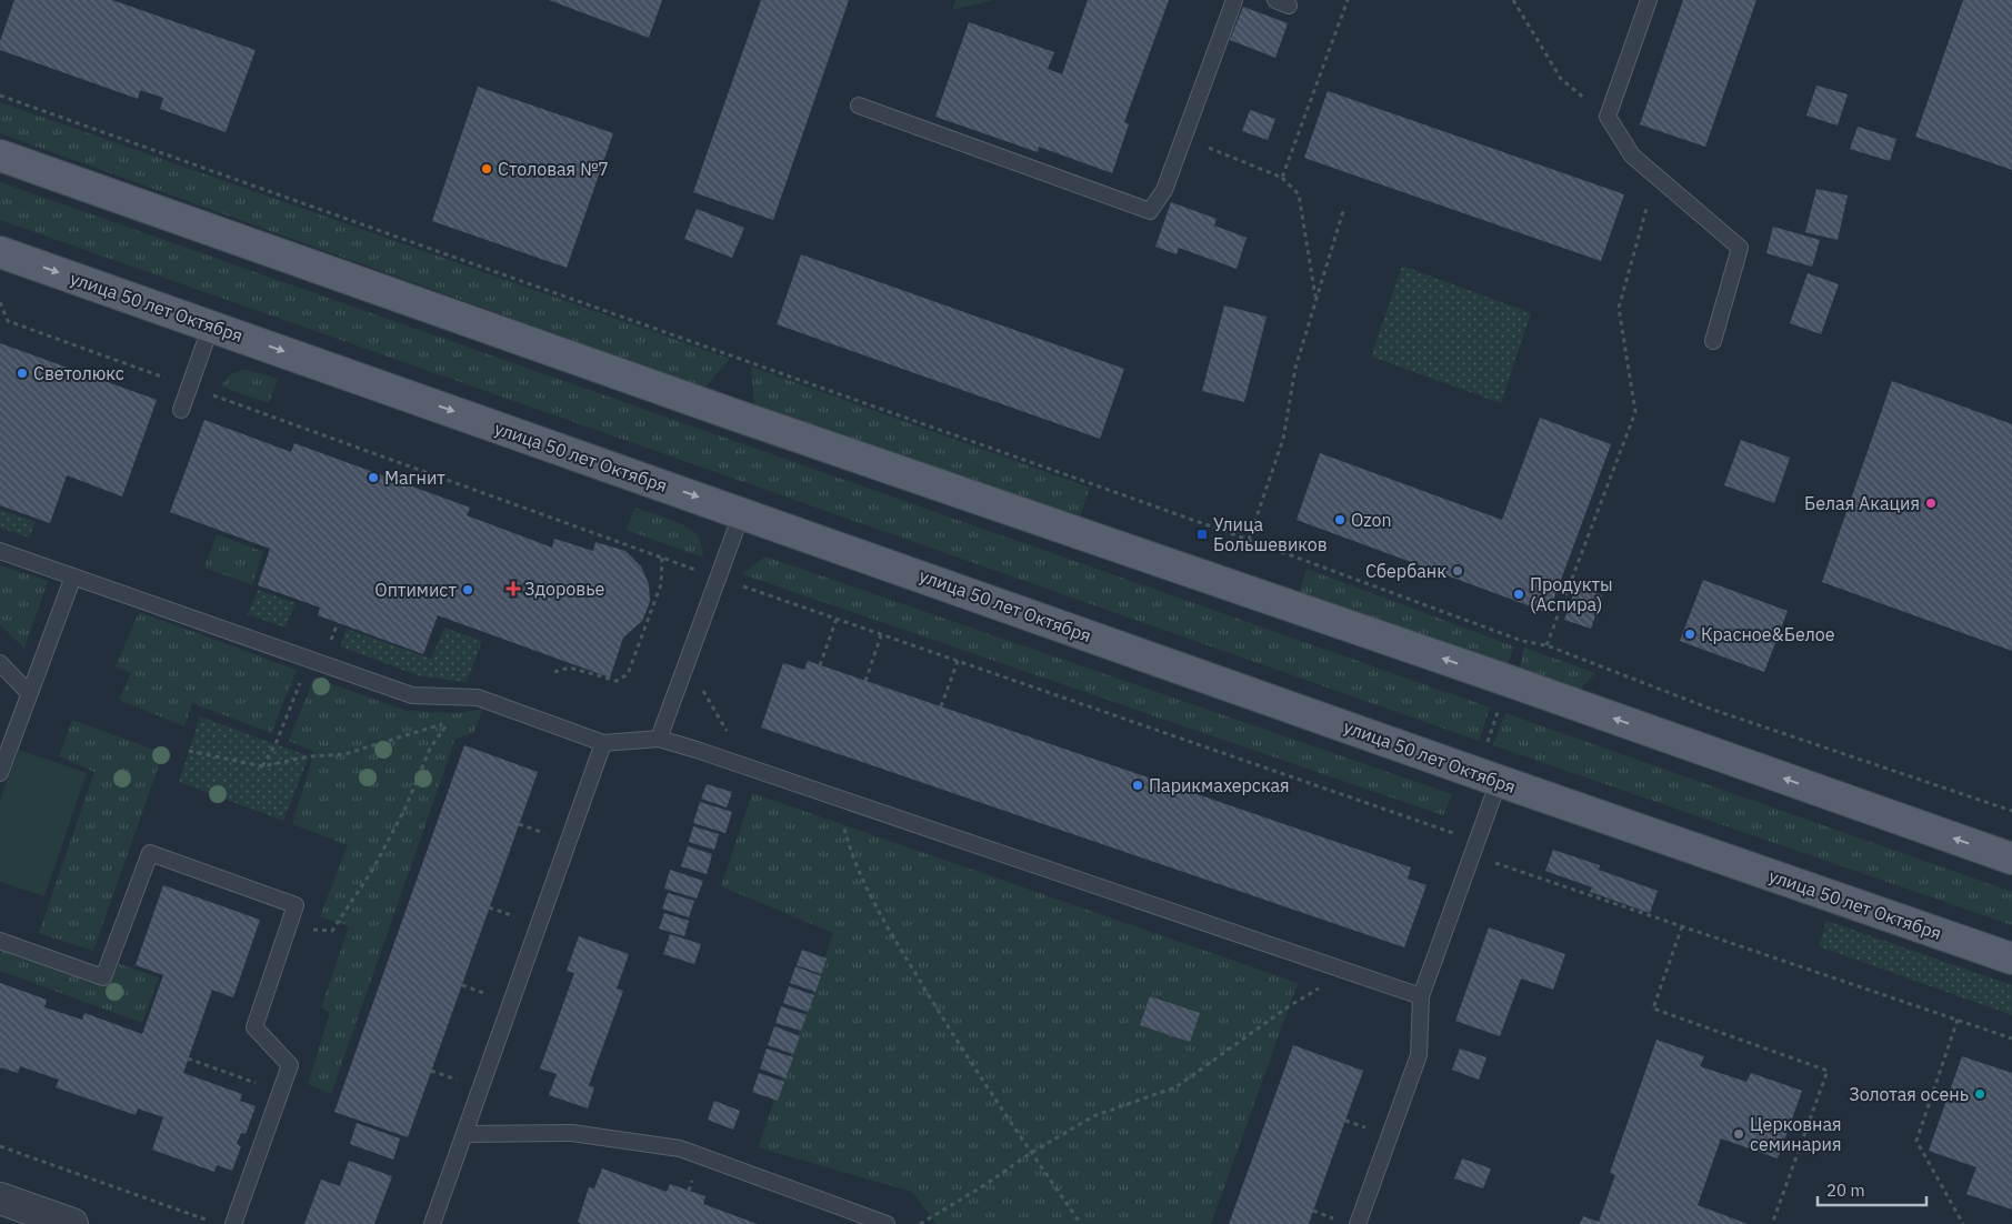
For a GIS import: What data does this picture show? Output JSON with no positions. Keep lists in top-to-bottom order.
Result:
{
  "streets": {
    "main road": ["улица 50 лет Октября"]
  },
  "places": {
    "other": [
      "Столовая №7",
      "Светолюкс",
      "Магнит",
      "Белая Акация",
      "Ozon",
      "Сбербанк",
      "Оптимист",
      "Продукты (Аспира)",
      "Красное&Белое",
      "Парикмахерская",
      "Золотая осень",
      "Церковная семинария"
    ],
    "transit": ["Улица Большевиков"],
    "health": ["Здоровье"]
  },
  "scale_bar": "20 m"
}
